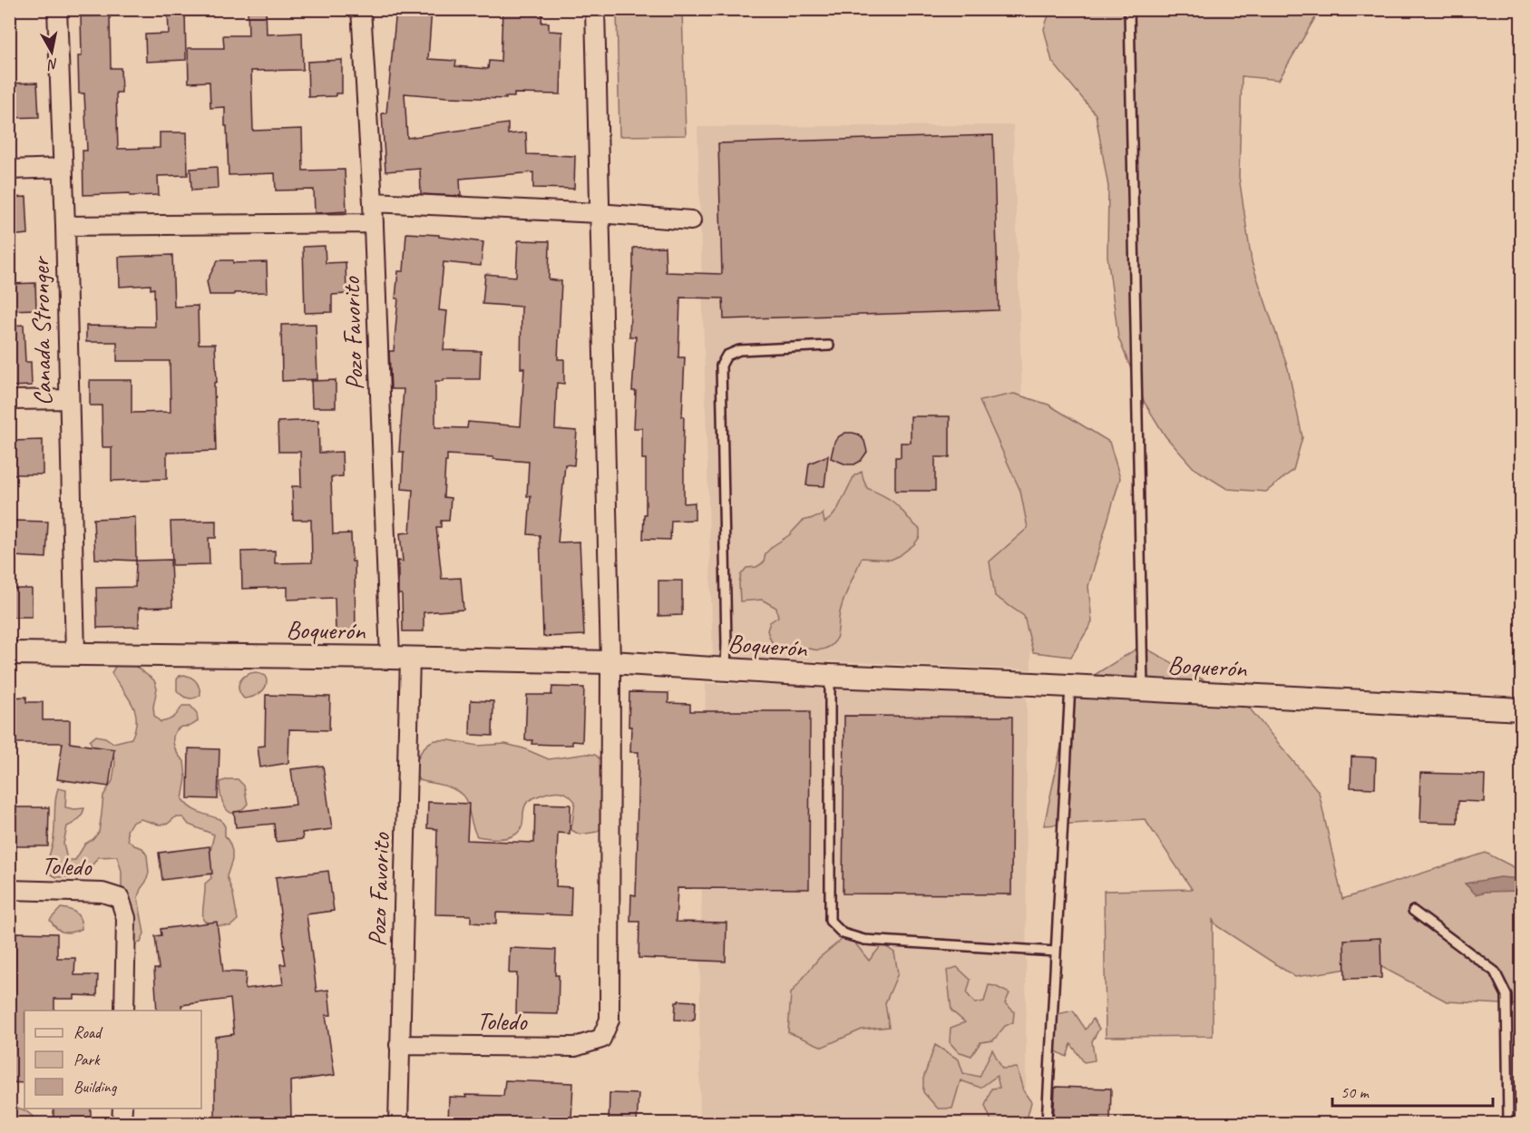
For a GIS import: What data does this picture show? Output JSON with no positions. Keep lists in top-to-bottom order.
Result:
{
  "streets": {
    "street": [
      "Canada Stronger",
      "Pozo Favorito",
      "Boquerón",
      "Toledo"
    ]
  },
  "crossings": [
    ["Canada Stronger", "Boquerón"],
    ["Pozo Favorito", "Boquerón"],
    ["Pozo Favorito", "Toledo"],
    ["Boquerón", "Toledo"]
  ],
  "legend": ["Road", "Park", "Building"],
  "scale_bar": "50 m",
  "north": "bottom"
}
